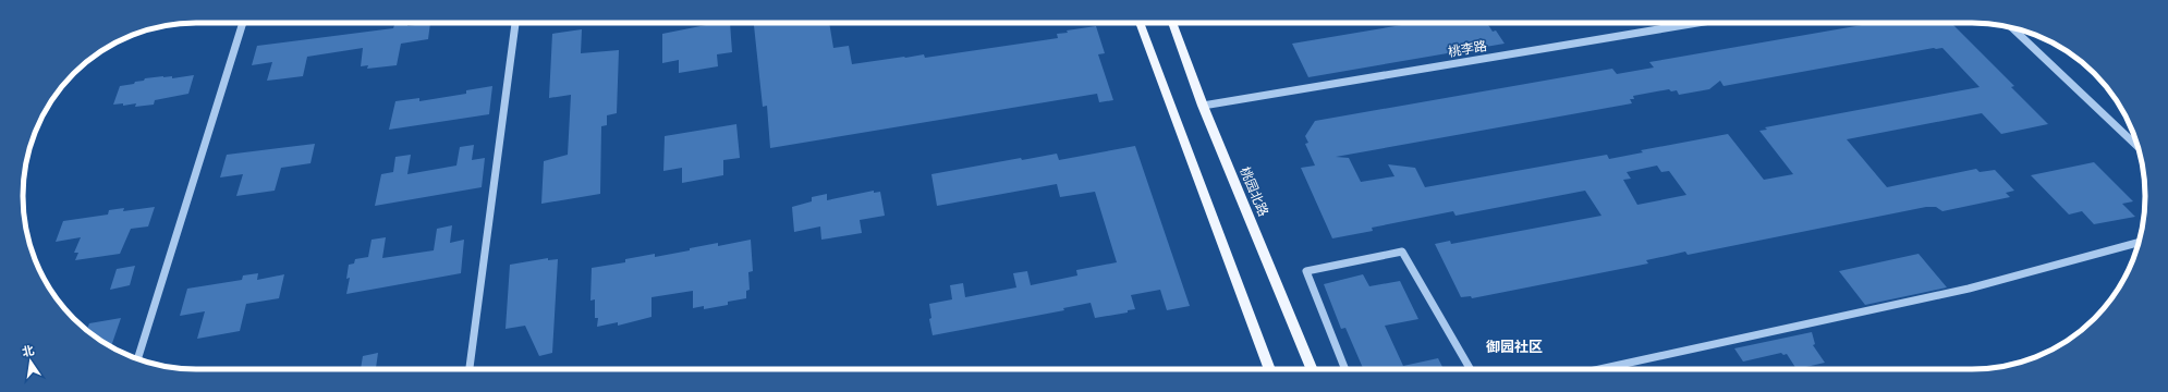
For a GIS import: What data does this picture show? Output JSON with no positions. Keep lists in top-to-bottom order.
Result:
{
  "streets": {
    "main road": ["桃园北路"],
    "street": ["桃李路"]
  },
  "crossings": [
    ["桃李路", "桃园北路"]
  ],
  "districts": ["御园社区"],
  "north": "top"
}
